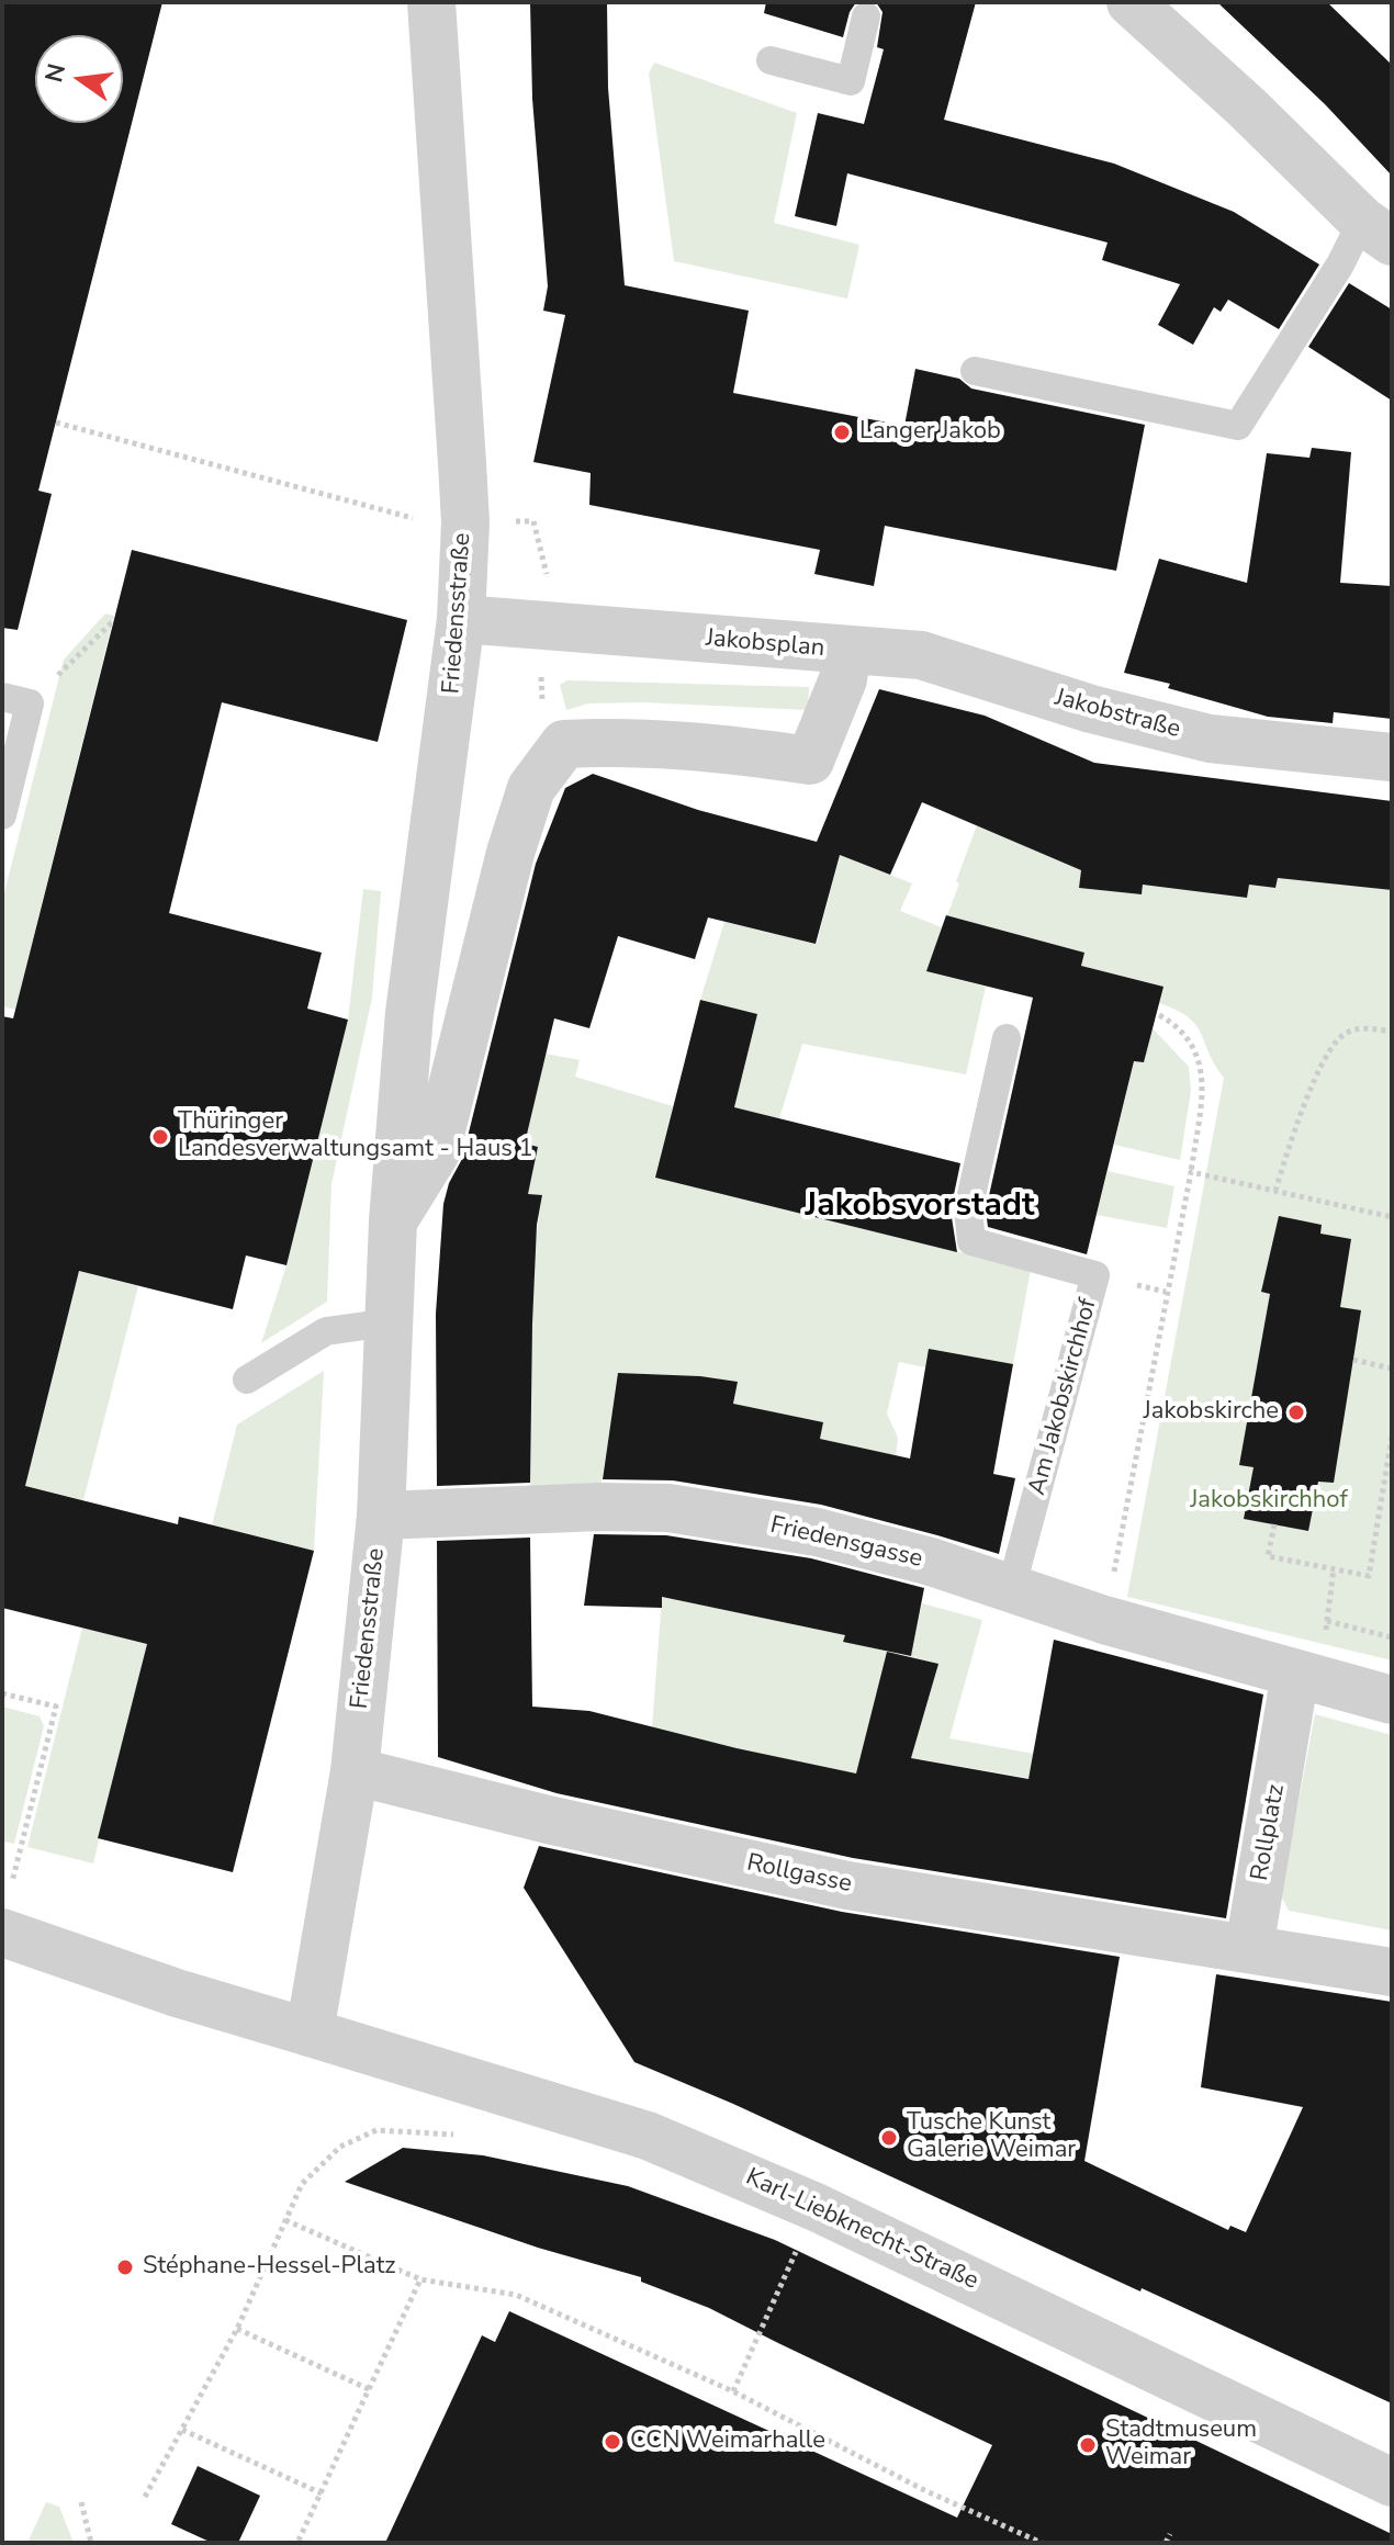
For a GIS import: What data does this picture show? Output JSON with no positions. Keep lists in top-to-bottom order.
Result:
{
  "streets": {
    "street": [
      "Friedensstraße",
      "Jakobsplan",
      "Jakobstraße",
      "Friedensgasse",
      "Rollplatz",
      "Rollgasse",
      "Karl-Liebknecht-Straße"
    ],
    "lane": ["Am Jakobskirchhof"]
  },
  "crossings": [
    ["Friedensstraße", "Jakobsplan"],
    ["Friedensstraße", "Friedensgasse"],
    ["Friedensstraße", "Rollgasse"],
    ["Friedensstraße", "Karl-Liebknecht-Straße"],
    ["Jakobsplan", "Jakobstraße"],
    ["Am Jakobskirchhof", "Friedensgasse"],
    ["Friedensgasse", "Rollplatz"],
    ["Rollplatz", "Rollgasse"]
  ],
  "districts": ["Jakobsvorstadt"],
  "parks": ["Jakobskirchhof"],
  "places": [
    "Langer Jakob",
    "Thüringer Landesverwaltungsamt - Haus 1",
    "Jakobskirche",
    "Tusche Kunst Galerie Weimar",
    "Stéphane-Hessel-Platz",
    "CCN Weimarhalle",
    "Stadtmuseum Weimar"
  ],
  "north": "left"
}
